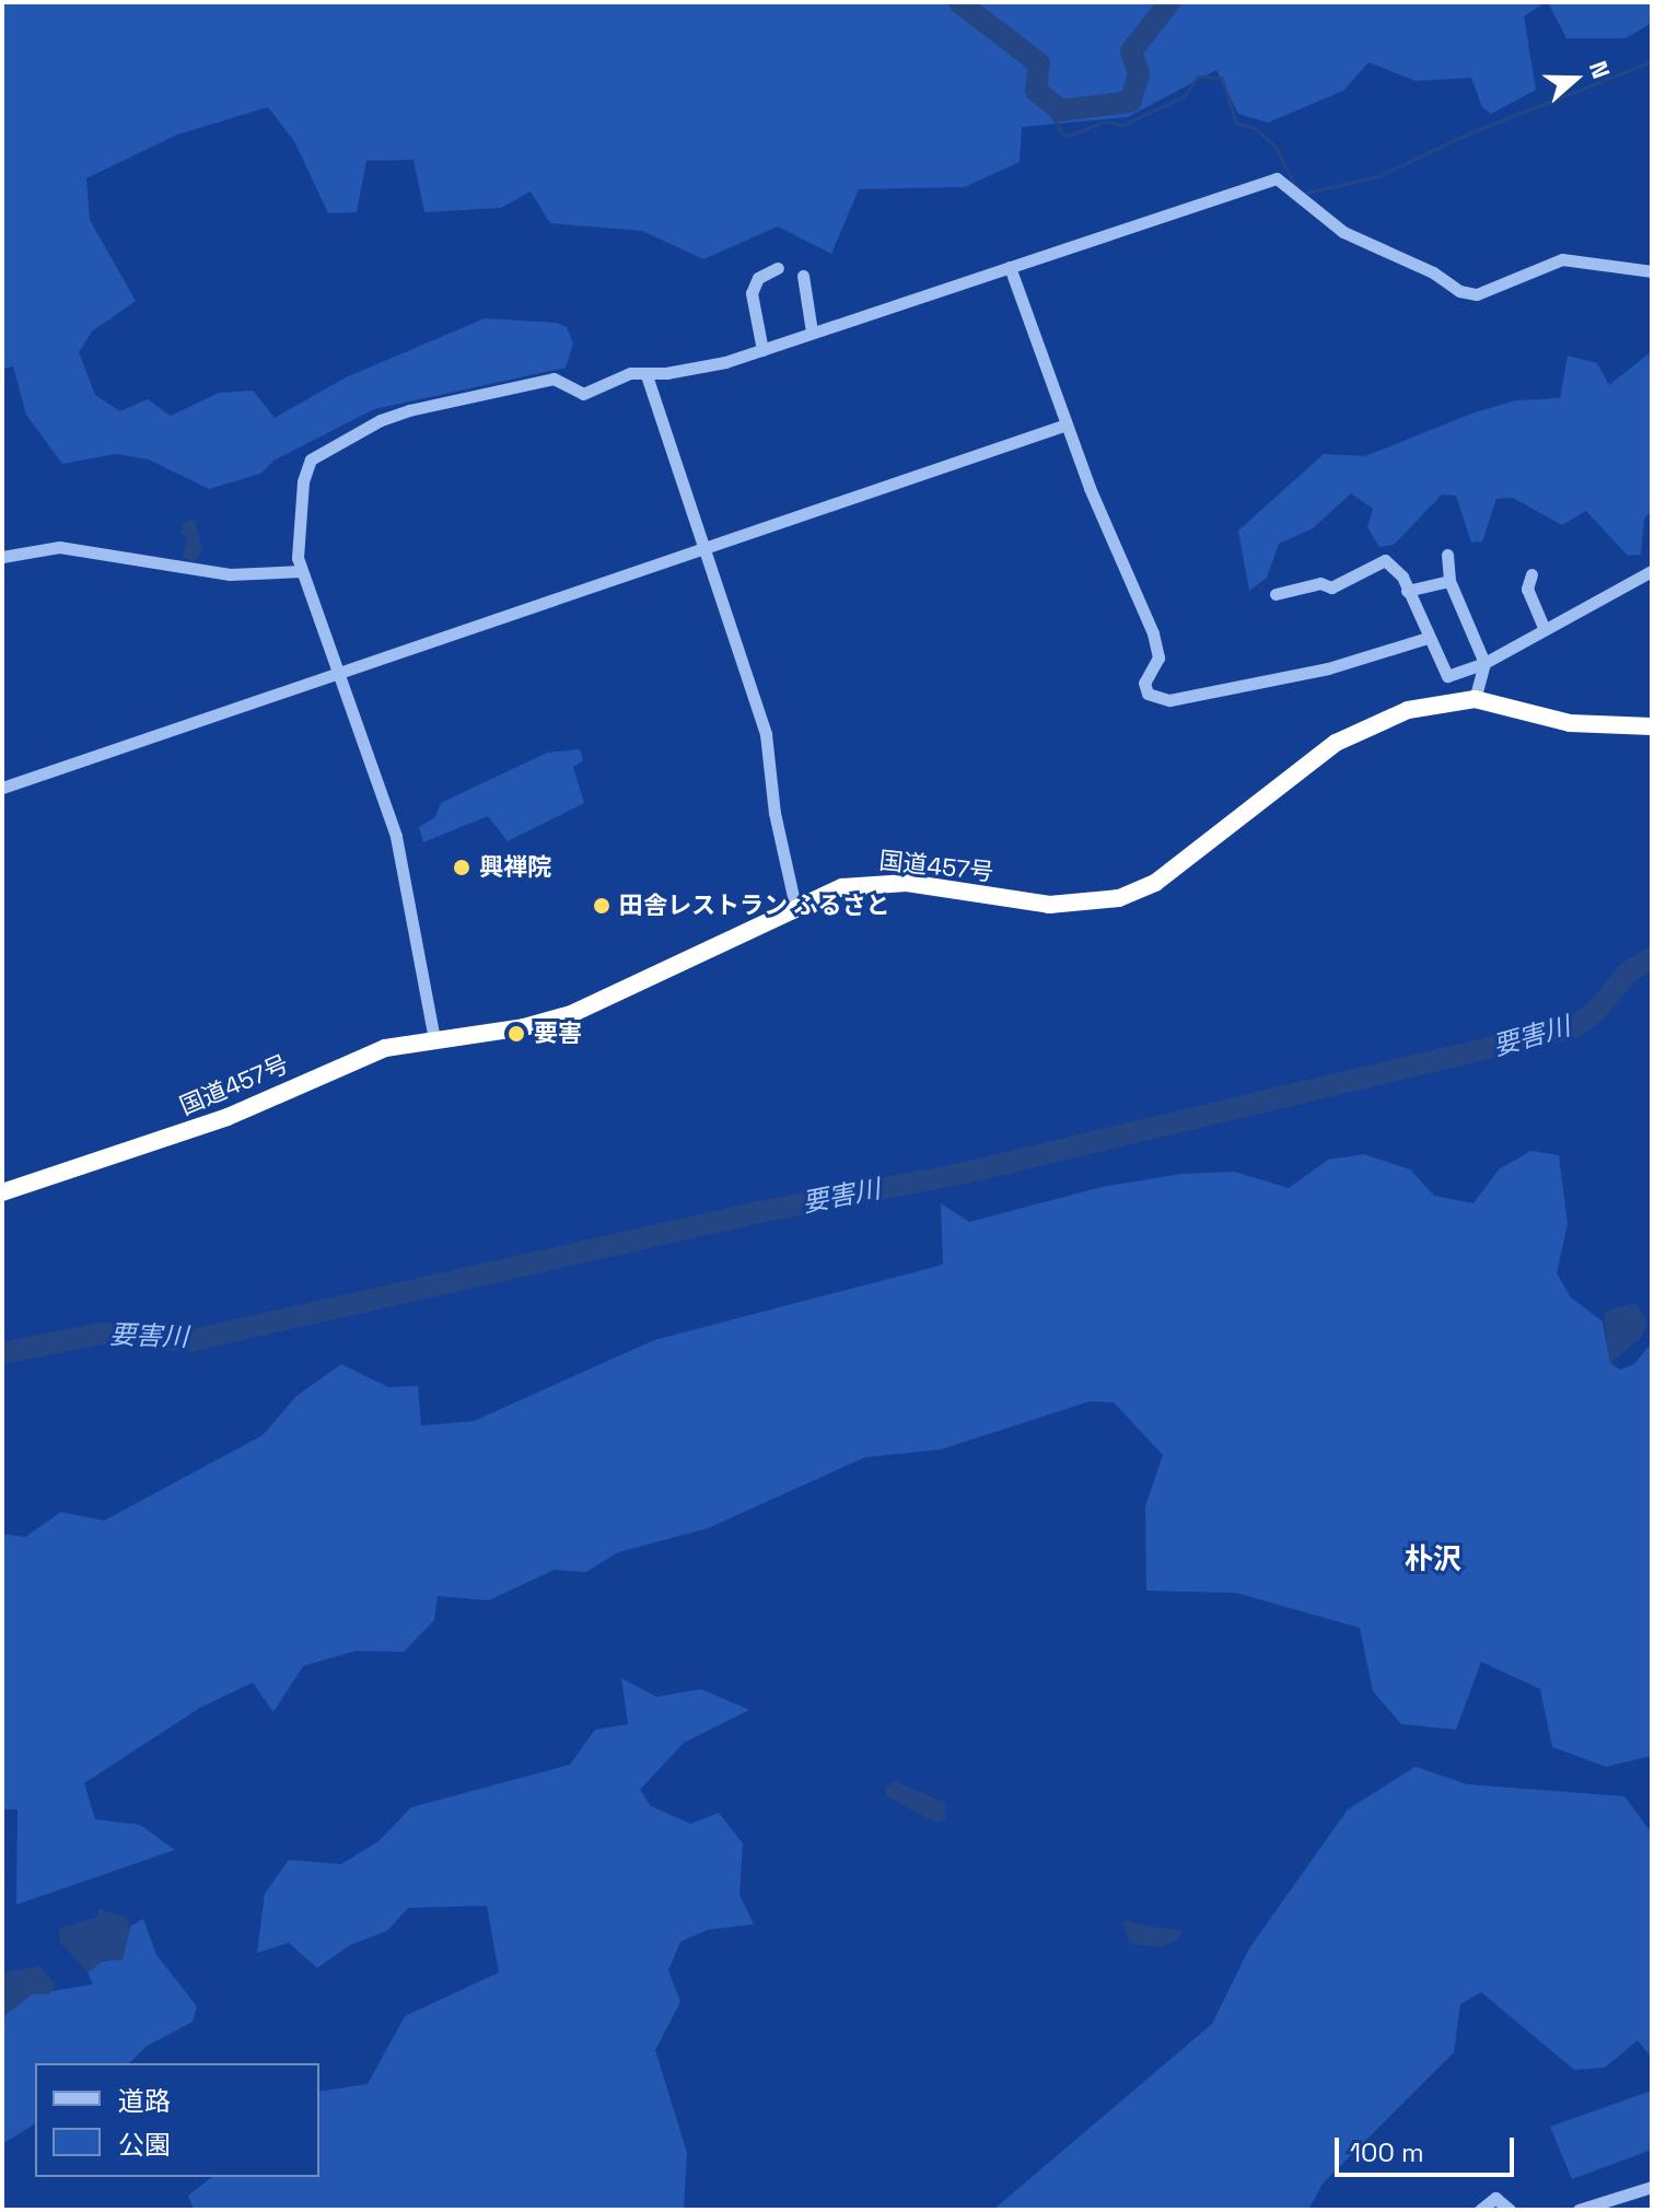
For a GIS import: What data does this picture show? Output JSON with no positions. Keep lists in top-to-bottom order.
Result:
{
  "streets": {
    "highway": ["国道457号"]
  },
  "districts": ["朴沢"],
  "water": ["要害川"],
  "places": ["興禅院", "田舎レストラン ふるさと", "要害"],
  "legend": ["道路", "公園"],
  "scale_bar": "100 m",
  "north": "right"
}
